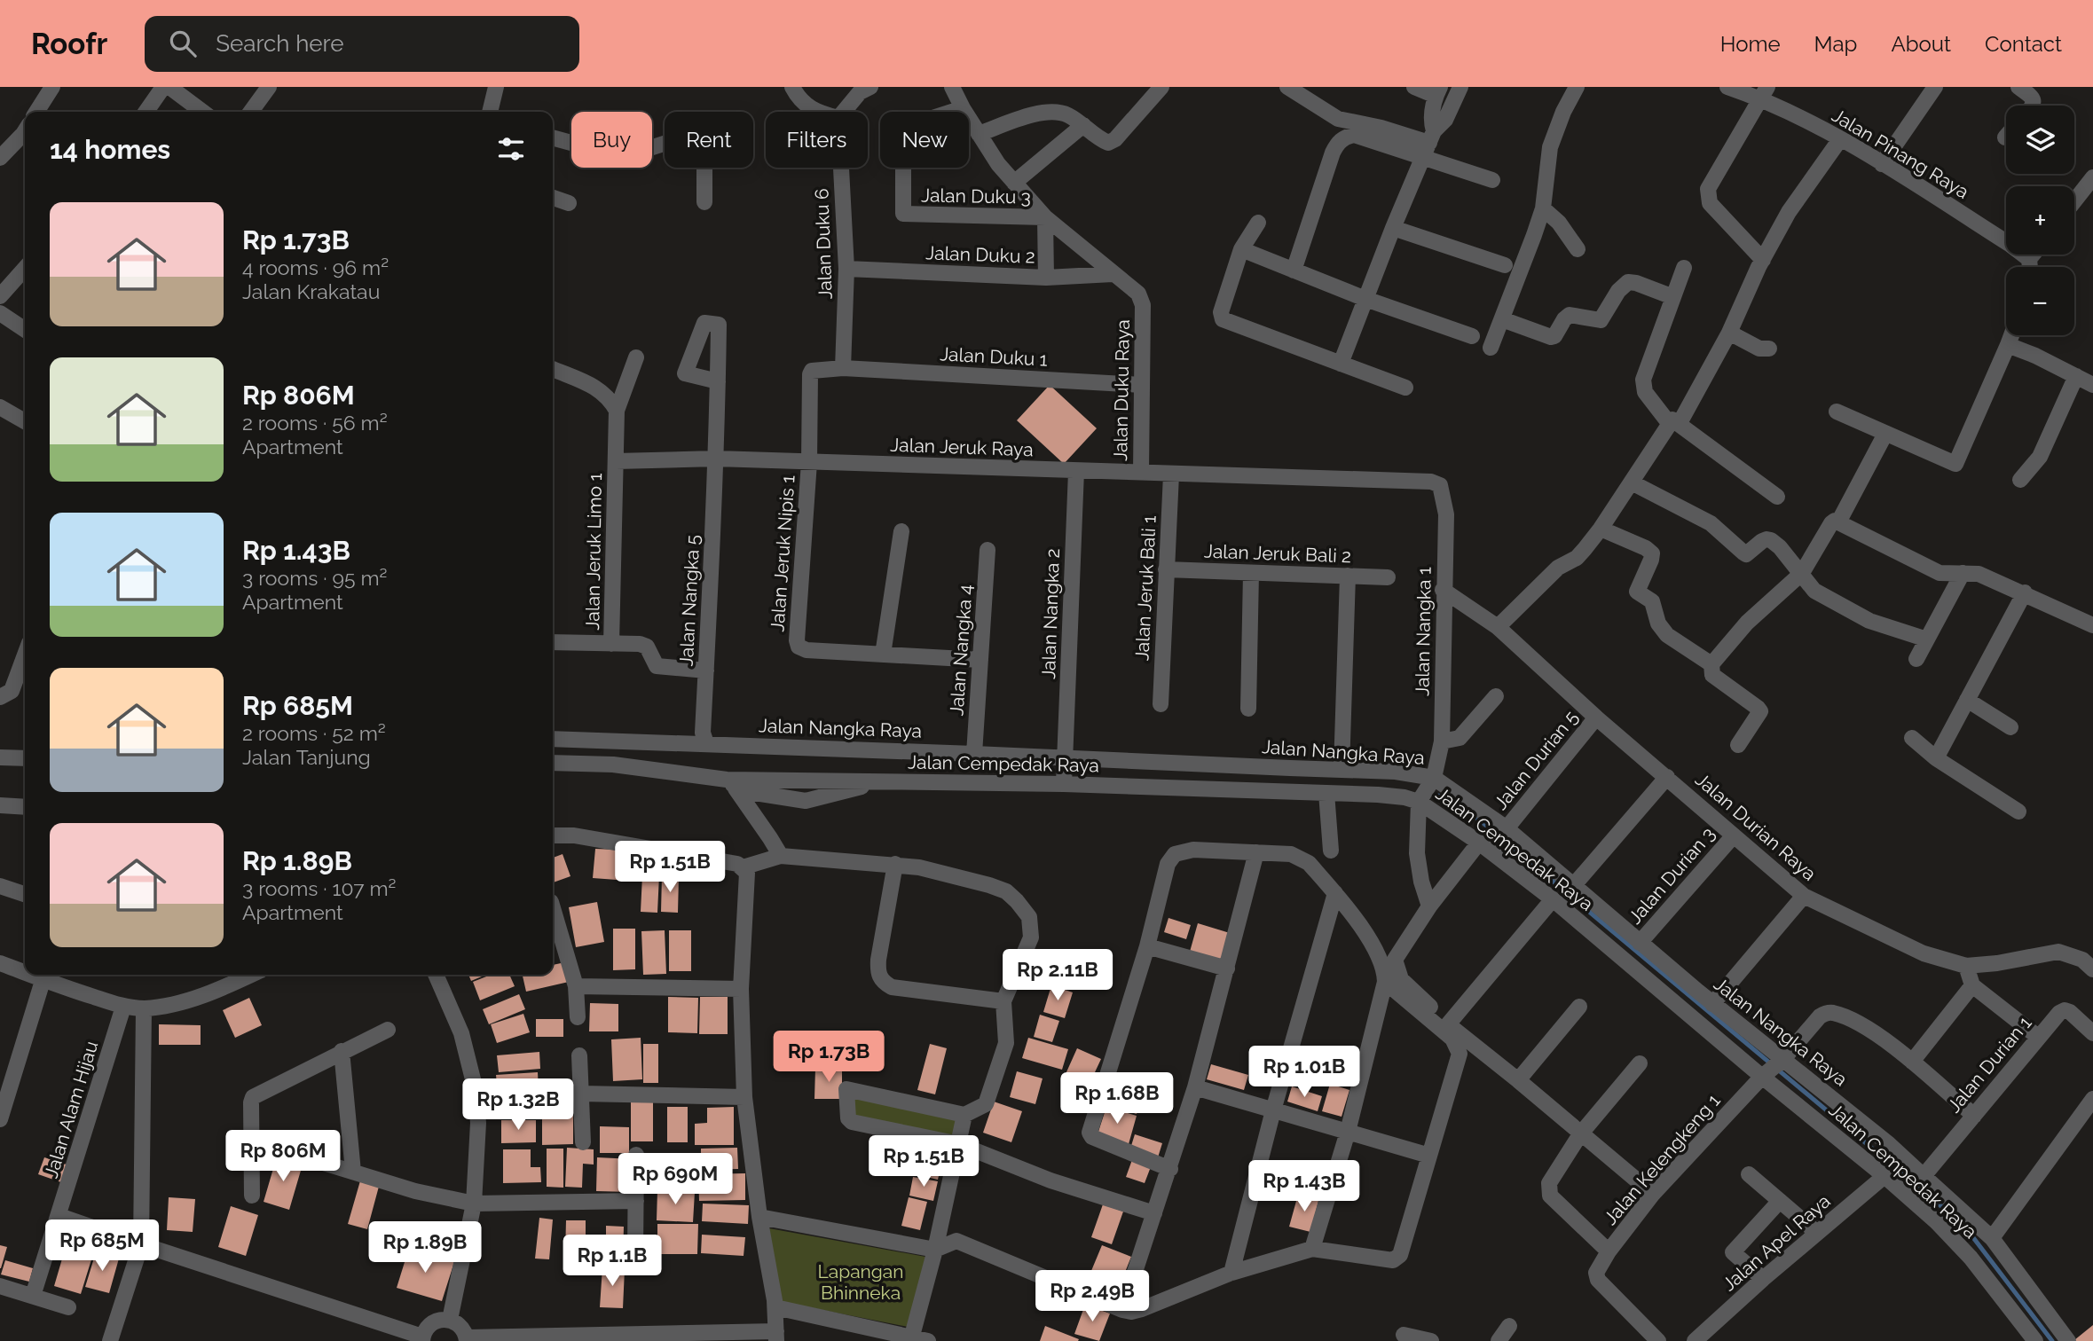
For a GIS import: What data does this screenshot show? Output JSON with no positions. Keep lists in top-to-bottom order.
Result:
{
  "streets": {
    "street": [
      "Jalan Pinang Raya",
      "Jalan Duku 3",
      "Jalan Duku 6",
      "Jalan Duku 2",
      "Jalan Duku 1",
      "Jalan Duku Raya",
      "Jalan Jeruk Raya",
      "Jalan Jeruk Limo 1",
      "Jalan Jeruk Nipis 1",
      "Jalan Jeruk Bali 2",
      "Jalan Jeruk Bali 1",
      "Jalan Nangka 5",
      "Jalan Nangka 2",
      "Jalan Nangka 1",
      "Jalan Nangka 4",
      "Jalan Nangka Raya",
      "Jalan Durian 5",
      "Jalan Cempedak Raya",
      "Jalan Durian Raya",
      "Jalan Durian 3",
      "Jalan Durian 1",
      "Jalan Alam Hijau",
      "Jalan Kelengkeng 1",
      "Jalan Apel Raya"
    ]
  },
  "crossings": [
    ["Jalan Duku 3", "Jalan Duku Raya"],
    ["Jalan Duku 6", "Jalan Duku 2"],
    ["Jalan Duku 6", "Jalan Duku 1"],
    ["Jalan Duku 2", "Jalan Duku Raya"],
    ["Jalan Duku 1", "Jalan Duku Raya"],
    ["Jalan Duku 1", "Jalan Jeruk Raya"],
    ["Jalan Duku 1", "Jalan Jeruk Nipis 1"],
    ["Jalan Duku Raya", "Jalan Jeruk Raya"],
    ["Jalan Jeruk Raya", "Jalan Jeruk Limo 1"],
    ["Jalan Jeruk Raya", "Jalan Jeruk Nipis 1"],
    ["Jalan Jeruk Raya", "Jalan Jeruk Bali 1"],
    ["Jalan Jeruk Raya", "Jalan Nangka 5"],
    ["Jalan Jeruk Raya", "Jalan Nangka 2"],
    ["Jalan Jeruk Raya", "Jalan Nangka 1"],
    ["Jalan Jeruk Bali 2", "Jalan Jeruk Bali 1"],
    ["Jalan Nangka 5", "Jalan Nangka Raya"],
    ["Jalan Nangka 2", "Jalan Nangka Raya"],
    ["Jalan Nangka 2", "Jalan Cempedak Raya"],
    ["Jalan Nangka 1", "Jalan Nangka Raya"],
    ["Jalan Nangka 1", "Jalan Cempedak Raya"],
    ["Jalan Nangka 1", "Jalan Durian Raya"],
    ["Jalan Nangka 4", "Jalan Nangka Raya"],
    ["Jalan Nangka Raya", "Jalan Durian 5"],
    ["Jalan Nangka Raya", "Jalan Durian 3"],
    ["Jalan Nangka Raya", "Jalan Durian 1"],
    ["Jalan Nangka Raya", "Jalan Kelengkeng 1"],
    ["Jalan Durian 5", "Jalan Durian Raya"],
    ["Jalan Cempedak Raya", "Jalan Kelengkeng 1"],
    ["Jalan Cempedak Raya", "Jalan Apel Raya"],
    ["Jalan Durian Raya", "Jalan Durian 3"],
    ["Jalan Durian 1", "Jalan Kelengkeng 1"]
  ],
  "parks": ["Lapangan Bhinneka"],
  "page": {
    "header": "Roofr",
    "search": "Search here",
    "nav": [
      "Home",
      "Map",
      "About",
      "Contact"
    ],
    "map_buttons": ["+", "−"],
    "chip": [
      "Buy",
      "Rent",
      "Filters",
      "New"
    ],
    "heading": "14 homes",
    "list": [
      {
        "name": "Rp 1.73B",
        "note": "4 rooms · 96 m² · Jalan Krakatau"
      },
      {
        "name": "Rp 806M",
        "note": "2 rooms · 56 m² · Apartment"
      },
      {
        "name": "Rp 1.43B",
        "note": "3 rooms · 95 m² · Apartment"
      },
      {
        "name": "Rp 685M",
        "note": "2 rooms · 52 m² · Jalan Tanjung"
      },
      {
        "name": "Rp 1.89B",
        "note": "3 rooms · 107 m² · Apartment"
      }
    ],
    "price": [
      "Rp 1.51B",
      "Rp 2.11B",
      "Rp 1.73B",
      "Rp 1.01B",
      "Rp 1.68B",
      "Rp 1.32B",
      "Rp 806M",
      "Rp 1.51B",
      "Rp 690M",
      "Rp 1.43B",
      "Rp 685M",
      "Rp 1.89B",
      "Rp 1.1B",
      "Rp 2.49B"
    ]
  }
}
